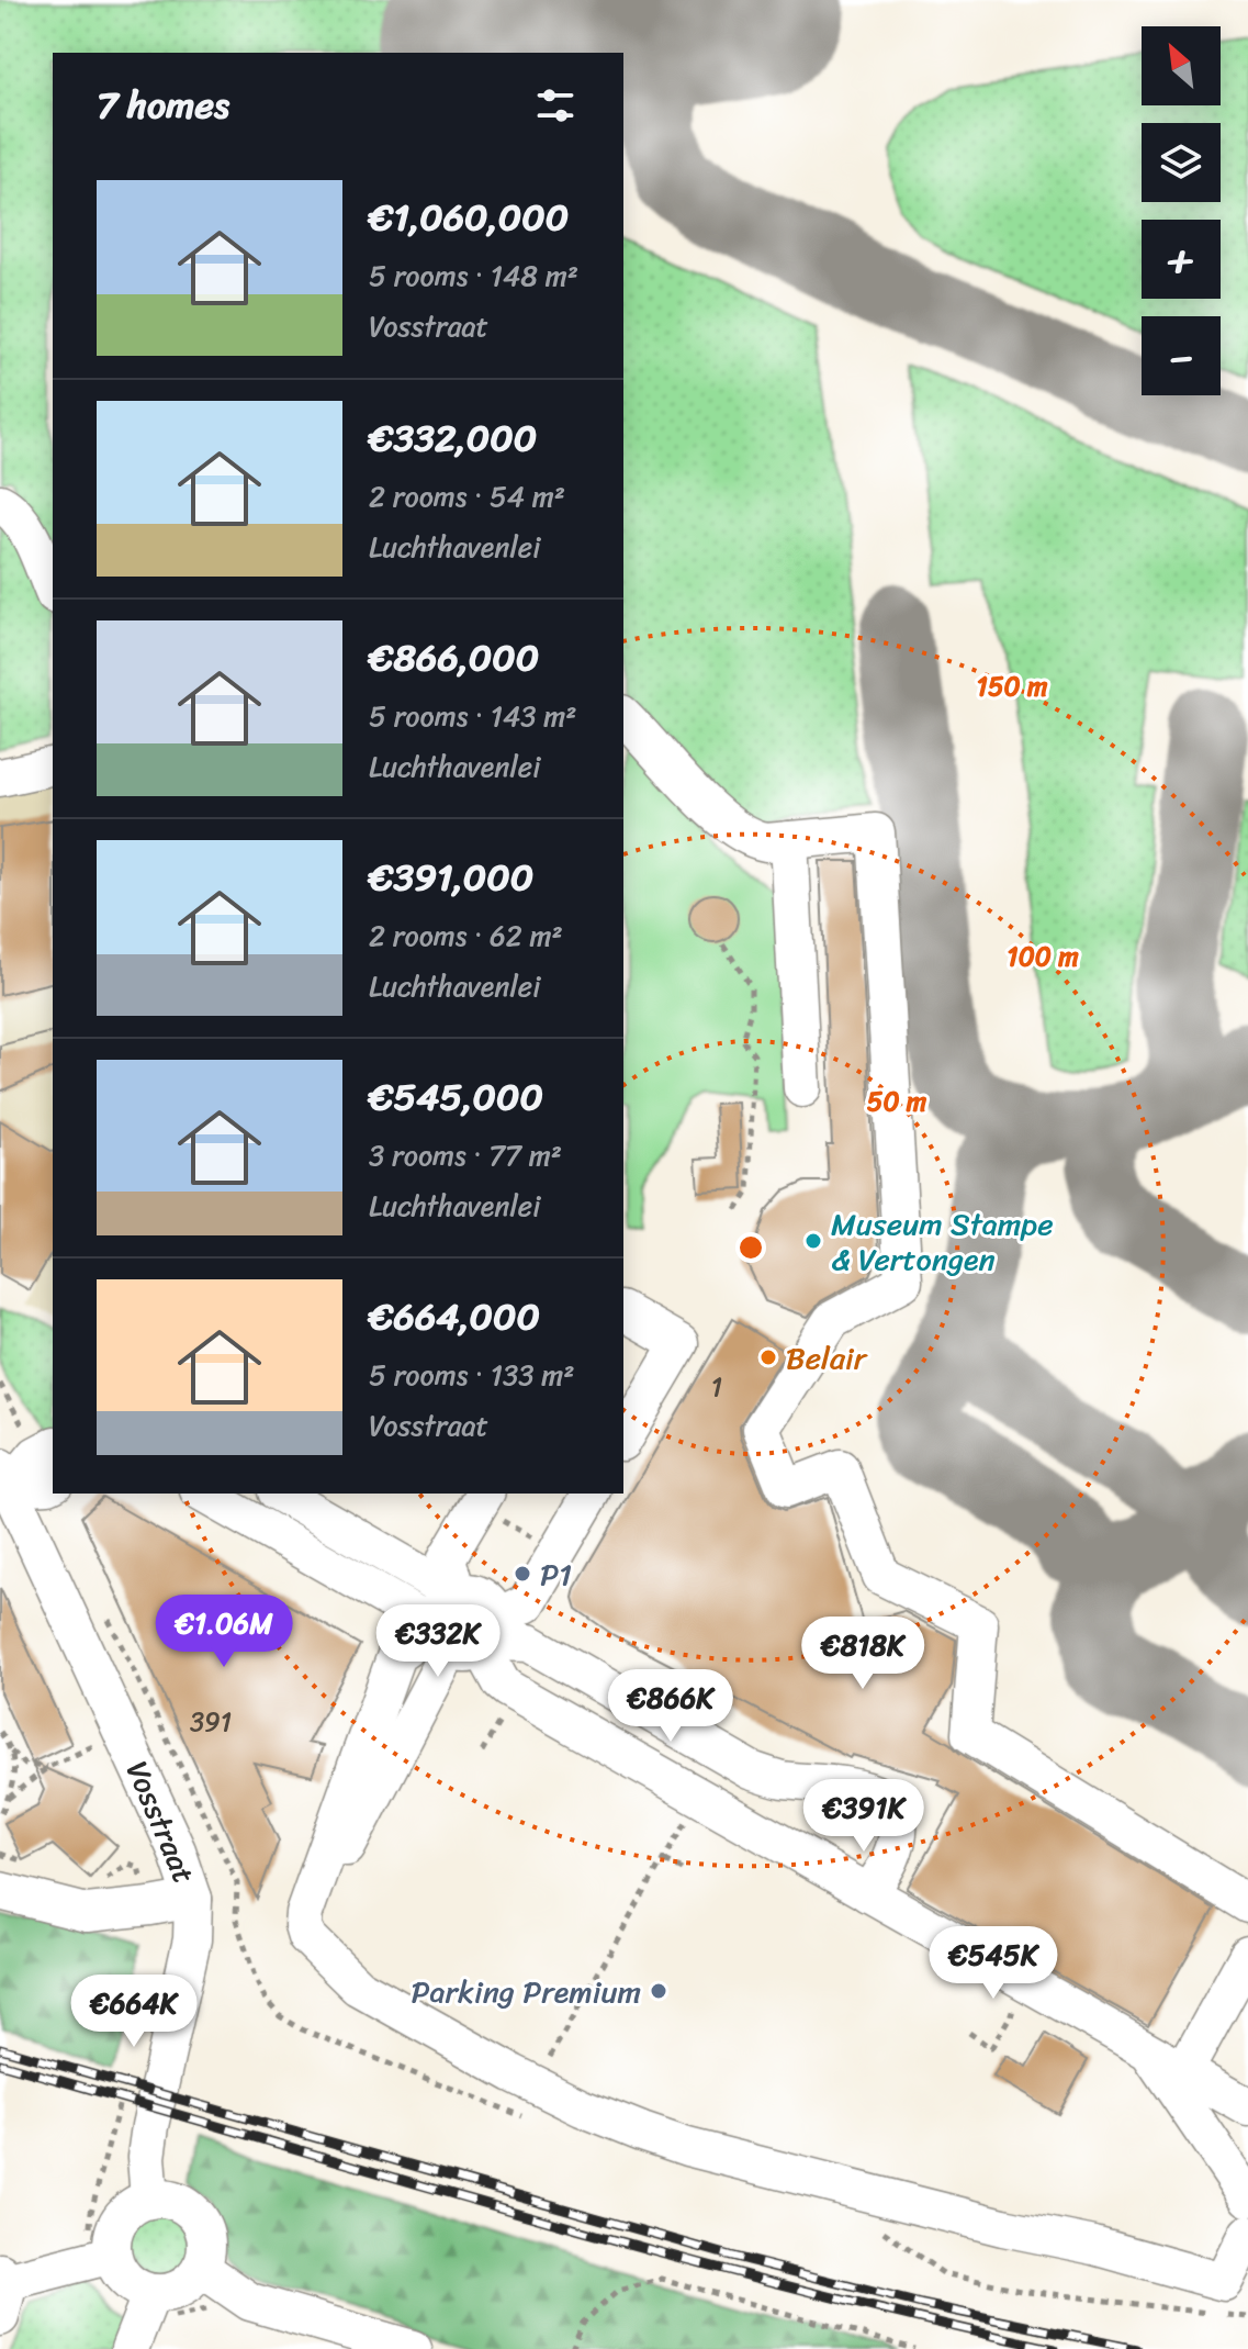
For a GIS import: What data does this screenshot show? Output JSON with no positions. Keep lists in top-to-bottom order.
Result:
{
  "streets": {
    "street": ["Vosstraat"]
  },
  "places": [
    "Museum Stampe & Vertongen",
    "Belair",
    "P1",
    "Parking Premium"
  ],
  "house_numbers": ["1", "391"],
  "north": "top left",
  "page": {
    "map_buttons": ["+", "−"],
    "heading": "7 homes",
    "list": [
      {
        "name": "€1,060,000",
        "note": "5 rooms · 148 m² · Vosstraat"
      },
      {
        "name": "€332,000",
        "note": "2 rooms · 54 m² · Luchthavenlei"
      },
      {
        "name": "€866,000",
        "note": "5 rooms · 143 m² · Luchthavenlei"
      },
      {
        "name": "€391,000",
        "note": "2 rooms · 62 m² · Luchthavenlei"
      },
      {
        "name": "€545,000",
        "note": "3 rooms · 77 m² · Luchthavenlei"
      },
      {
        "name": "€664,000",
        "note": "5 rooms · 133 m² · Vosstraat"
      }
    ],
    "price": [
      "€1.06M",
      "€332K",
      "€818K",
      "€866K",
      "€391K",
      "€545K",
      "€664K"
    ]
  },
  "rings": ["150 m", "100 m", "50 m"]
}
